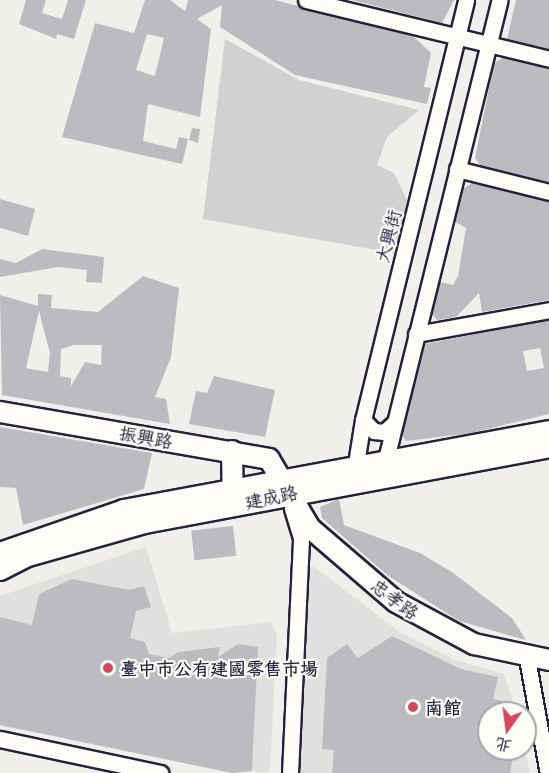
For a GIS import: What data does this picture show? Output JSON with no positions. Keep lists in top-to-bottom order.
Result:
{
  "streets": {
    "main road": ["振興路", "建成路", "忠孝路"],
    "street": ["大興街"]
  },
  "crossings": [
    ["大興街", "建成路"],
    ["振興路", "建成路"],
    ["振興路", "忠孝路"],
    ["建成路", "忠孝路"]
  ],
  "places": ["臺中市公有建國零售市場", "南館"],
  "north": "bottom"
}
